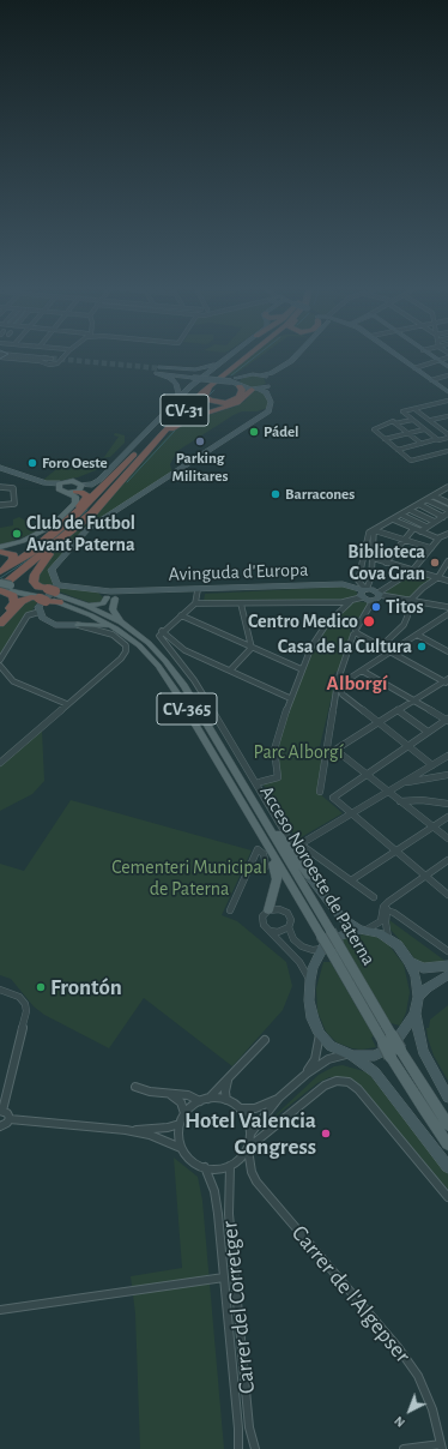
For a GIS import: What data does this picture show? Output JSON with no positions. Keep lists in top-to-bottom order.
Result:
{
  "streets": {
    "highway": ["CV-31"],
    "main road": ["CV-365", "Acceso Noroeste de Paterna"],
    "street": ["Avinguda d'Europa", "Carrer de l'Algepser", "Carrer del Corretger"]
  },
  "crossings": [
    ["CV-31", "Acceso Noroeste de Paterna"],
    ["CV-365", "Acceso Noroeste de Paterna"],
    ["Carrer de l'Algepser", "Carrer del Corretger"]
  ],
  "districts": ["Alborgí"],
  "parks": ["Parc Alborgí", "Cementeri Municipal de Paterna"],
  "places": [
    "Pádel",
    "Parking Militares",
    "Foro Oeste",
    "Barracones",
    "Club de Futbol Avant Paterna",
    "Biblioteca Cova Gran",
    "Titos",
    "Centro Medico",
    "Casa de la Cultura",
    "Frontón",
    "Hotel Valencia Congress"
  ],
  "north": "bottom left"
}
